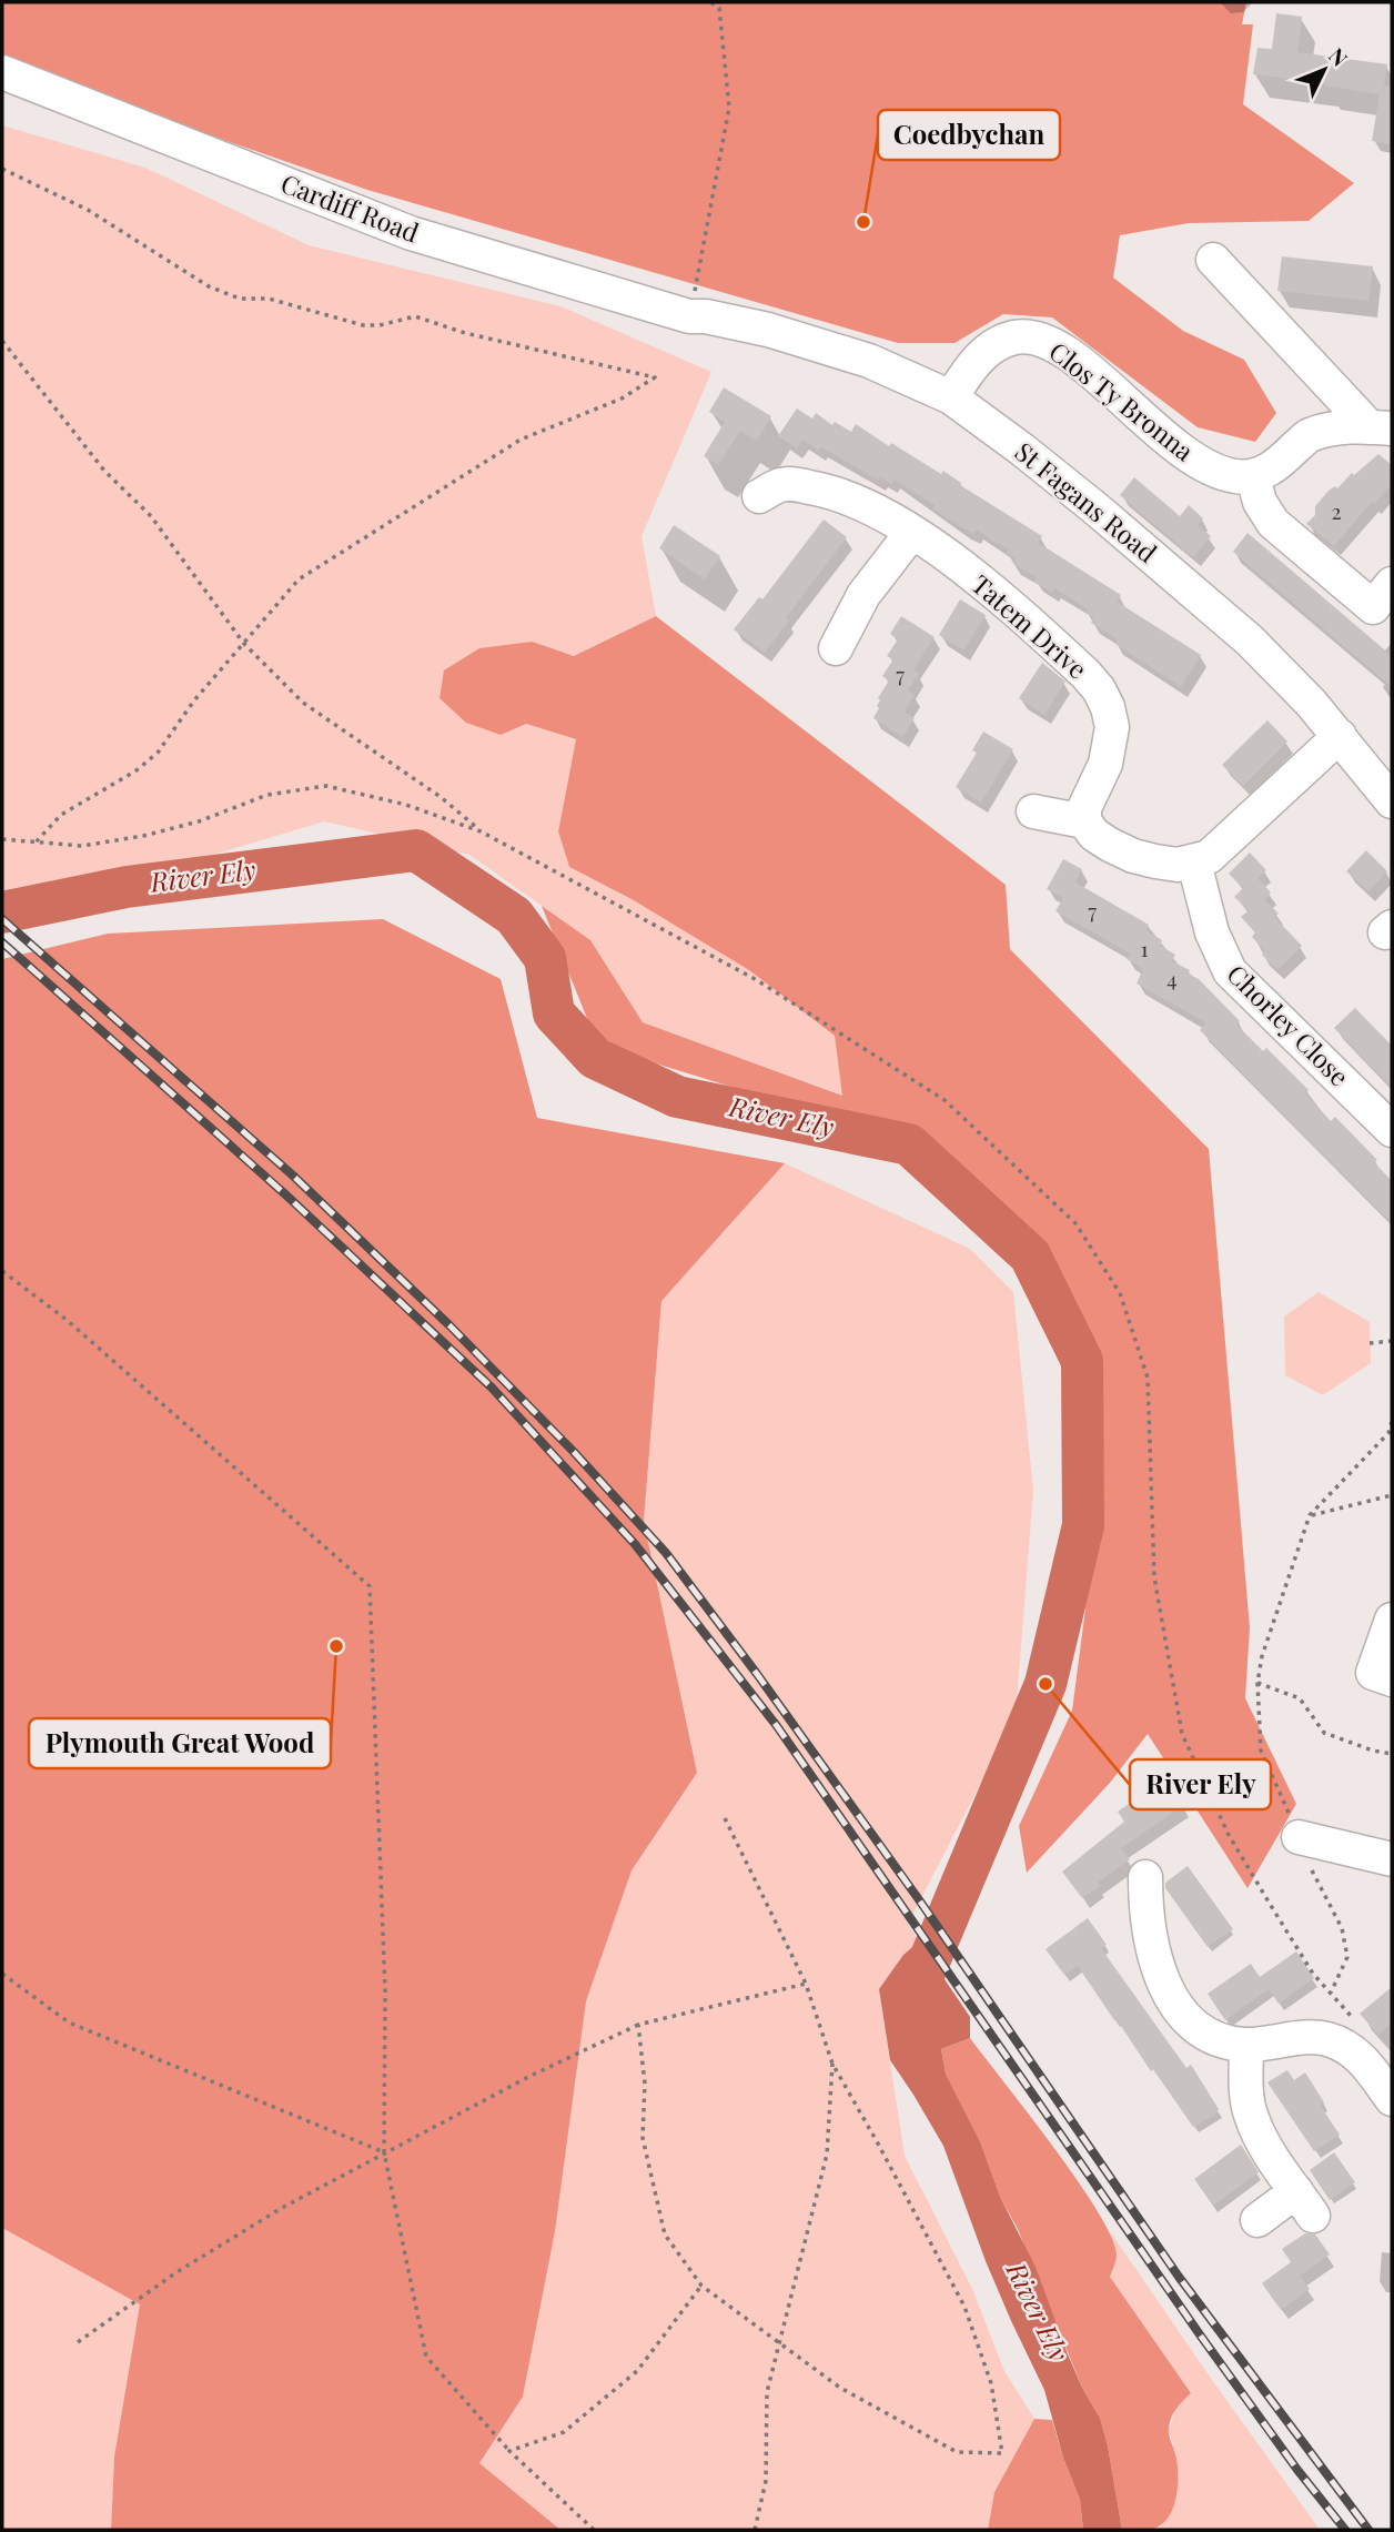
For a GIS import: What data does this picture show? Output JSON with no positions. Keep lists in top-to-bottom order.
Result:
{
  "streets": {
    "street": [
      "Cardiff Road",
      "Clos Ty Bronna",
      "St Fagans Road",
      "Tatem Drive",
      "Chorley Close"
    ]
  },
  "crossings": [
    ["Cardiff Road", "St Fagans Road"],
    ["Clos Ty Bronna", "St Fagans Road"]
  ],
  "water": ["River Ely"],
  "places": ["Coedbychan", "Plymouth Great Wood", "River Ely"],
  "house_numbers": [
    "2",
    "7",
    "7",
    "1",
    "4"
  ],
  "north": "top right"
}
